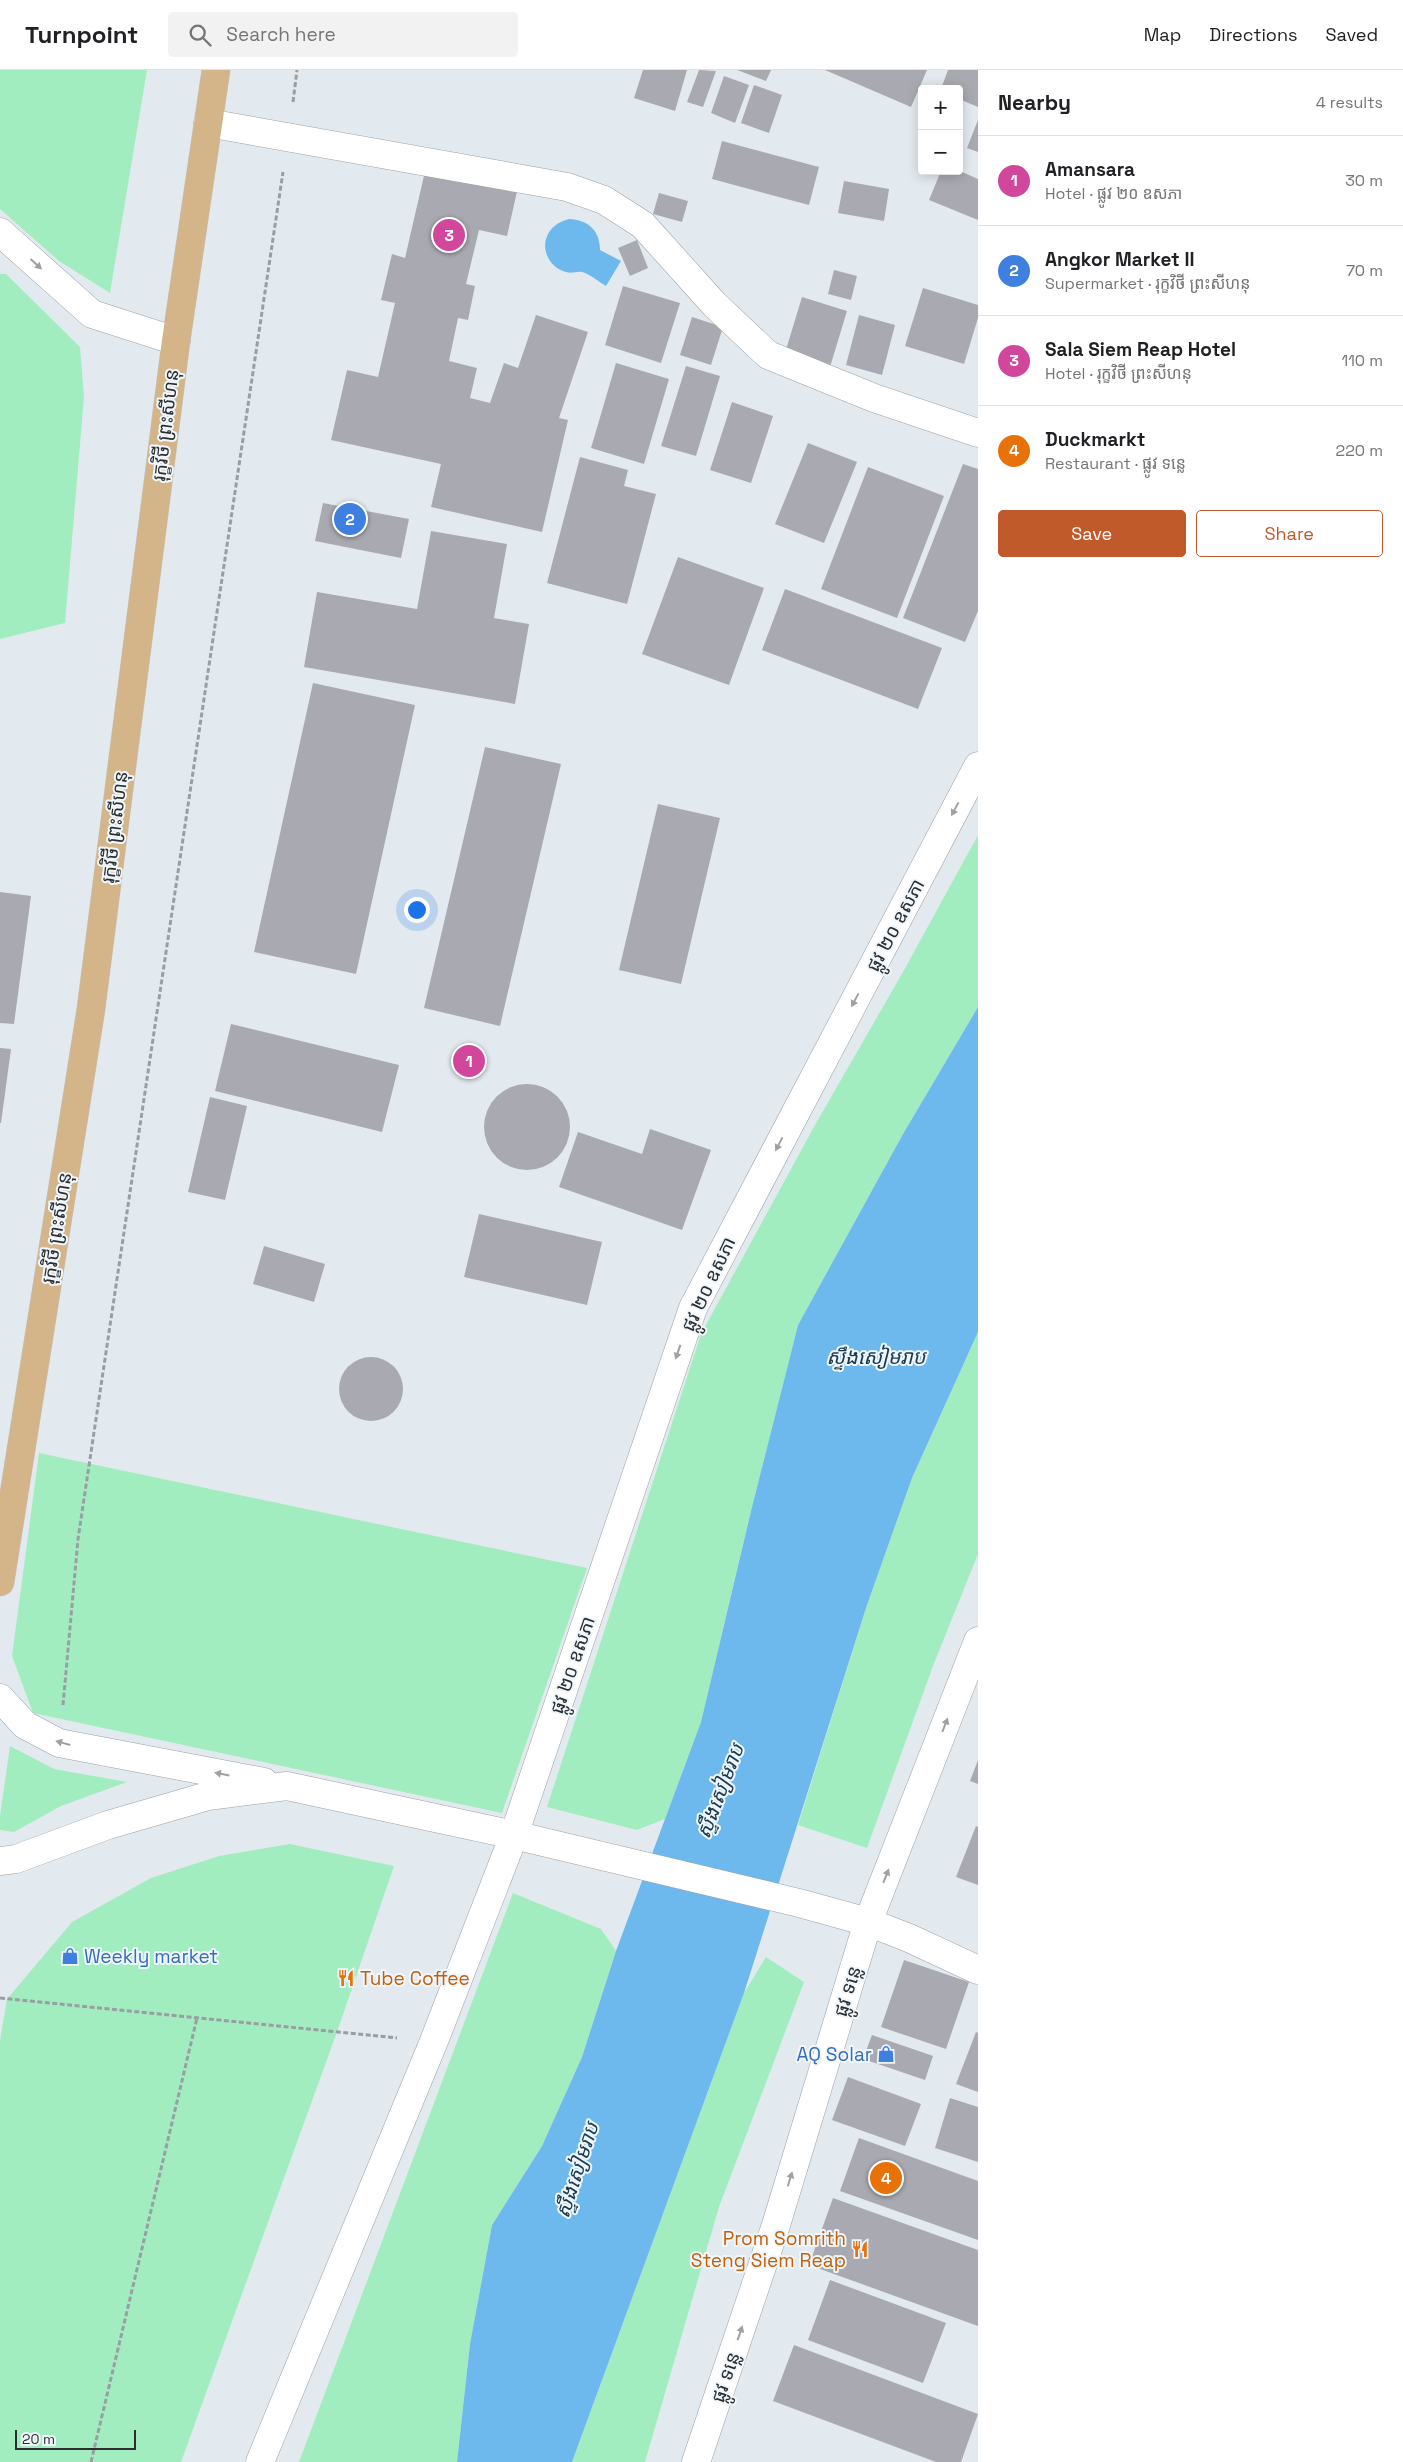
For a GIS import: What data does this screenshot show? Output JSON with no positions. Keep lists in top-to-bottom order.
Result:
{
  "streets": {
    "main road": ["រុក្ខវិថី ព្រះសីហនុ"],
    "street": ["ផ្លូវ ២០ ឧសភា", "ផ្លូវ ទន្លេ"]
  },
  "one_way": ["ផ្លូវ ២០ ឧសភា", "ផ្លូវ ទន្លេ"],
  "water": ["ស្ទឹងសៀមរាប"],
  "places": {
    "shop": ["Weekly market", "AQ Solar"],
    "restaurant": ["Tube Coffee", "Prom Somrith Steng Siem Reap"]
  },
  "scale_bar": "20 m",
  "page": {
    "header": "Turnpoint",
    "search": "Search here",
    "nav": ["Map", "Directions", "Saved"],
    "heading": ["Nearby", "4 results"],
    "map_buttons": ["+", "−"],
    "list": [
      {
        "mark": "1",
        "name": "Amansara",
        "note": "Hotel · ផ្លូវ ២០ ឧសភា",
        "value": "30 m"
      },
      {
        "mark": "2",
        "name": "Angkor Market II",
        "note": "Supermarket · រុក្ខវិថី ព្រះសីហនុ",
        "value": "70 m"
      },
      {
        "mark": "3",
        "name": "Sala Siem Reap Hotel",
        "note": "Hotel · រុក្ខវិថី ព្រះសីហនុ",
        "value": "110 m"
      },
      {
        "mark": "4",
        "name": "Duckmarkt",
        "note": "Restaurant · ផ្លូវ ទន្លេ",
        "value": "220 m"
      }
    ],
    "pins": [
      "3",
      "2",
      "1",
      "4"
    ],
    "buttons": ["Save", "Share"],
    "scale": "20 m"
  }
}
